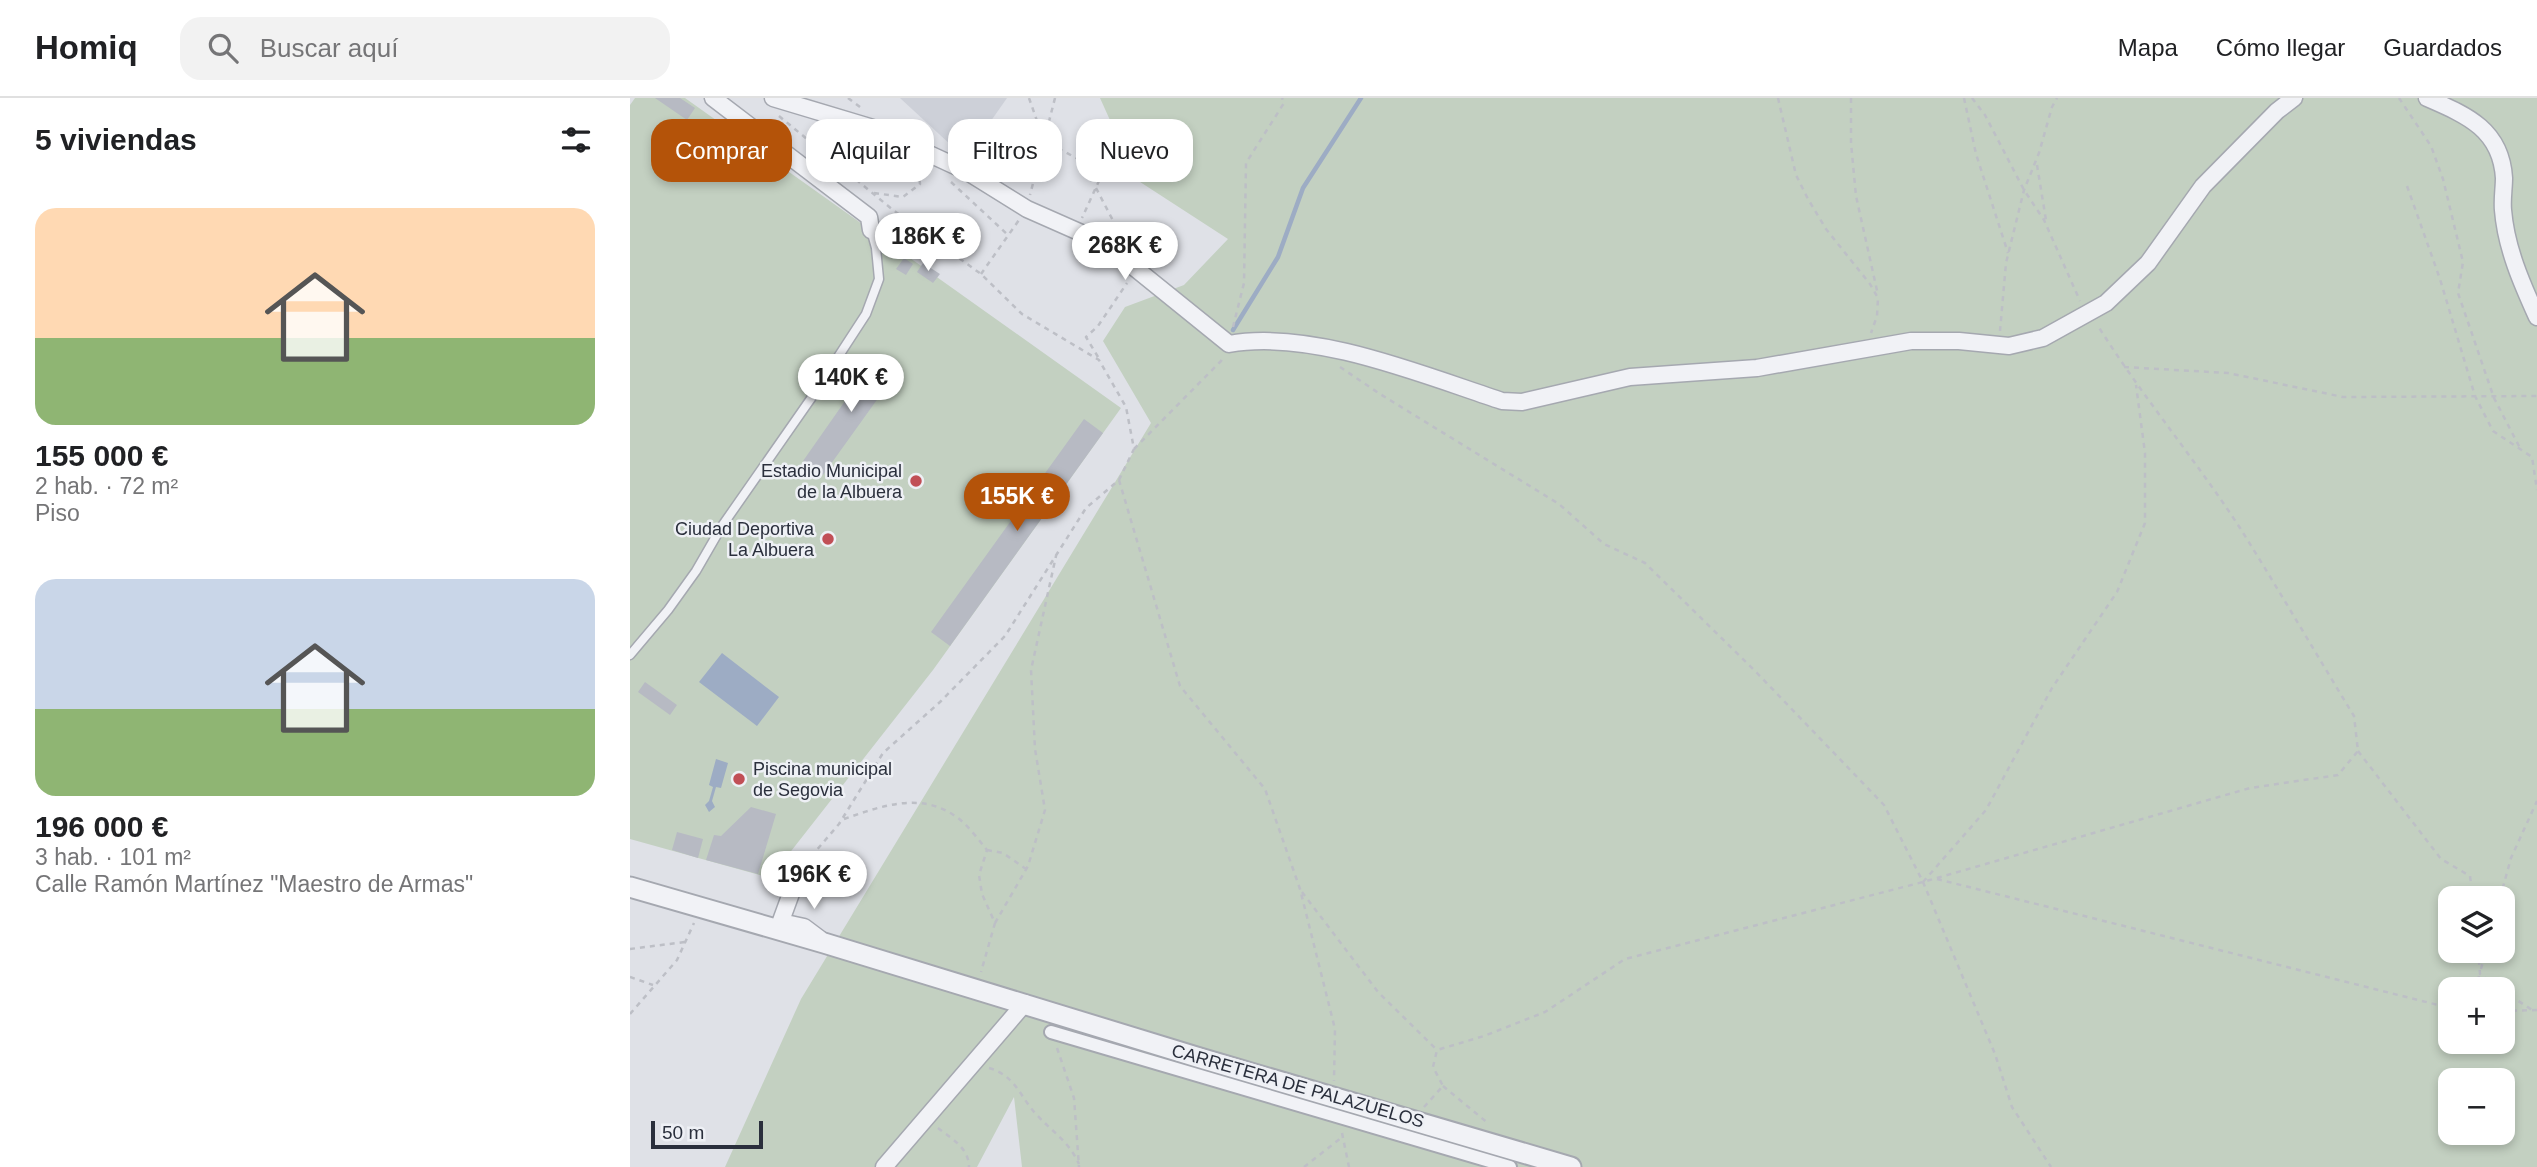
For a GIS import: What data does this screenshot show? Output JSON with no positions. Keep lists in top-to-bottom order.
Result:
{
  "streets": {
    "street": ["CARRETERA DE PALAZUELOS"]
  },
  "places": ["Estadio Municipal de la Albuera", "Ciudad Deportiva La Albuera", "Piscina municipal de Segovia"],
  "scale_bar": "50 m",
  "page": {
    "header": "Homiq",
    "search": "Buscar aquí",
    "nav": ["Mapa", "Cómo llegar", "Guardados"],
    "heading": "5 viviendas",
    "chip": [
      "Comprar",
      "Alquilar",
      "Filtros",
      "Nuevo"
    ],
    "list": [
      {
        "name": "155 000 €",
        "note": "2 hab. · 72 m² · Piso"
      },
      {
        "name": "196 000 €",
        "note": "3 hab. · 101 m² · Calle Ramón Martínez \"Maestro de Armas\""
      }
    ],
    "price": [
      "186K €",
      "268K €",
      "140K €",
      "155K €",
      "196K €"
    ],
    "map_buttons": ["+", "−"],
    "scale": "50 m"
  }
}
